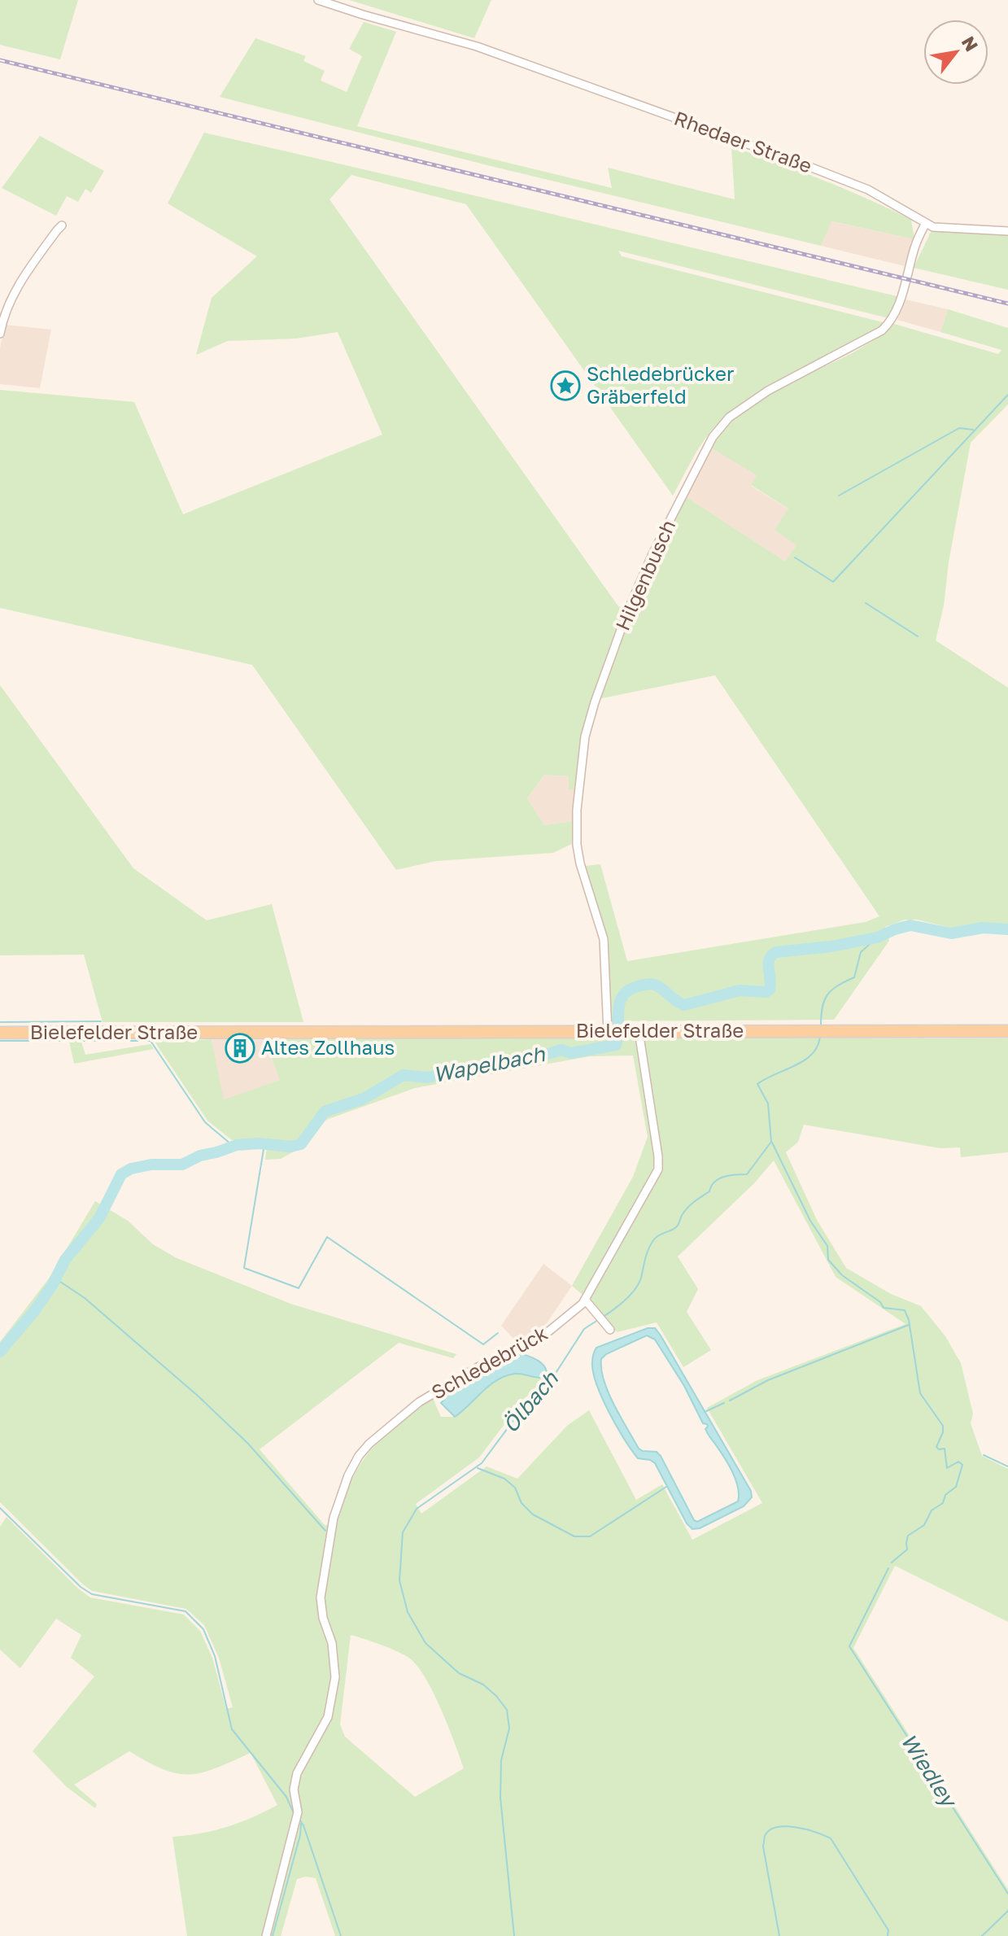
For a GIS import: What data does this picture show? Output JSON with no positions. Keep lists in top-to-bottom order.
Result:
{
  "streets": {
    "main road": ["Bielefelder Straße"],
    "street": ["Rhedaer Straße", "Hilgenbusch", "Schledebrück"]
  },
  "crossings": [
    ["Rhedaer Straße", "Hilgenbusch"],
    ["Hilgenbusch", "Bielefelder Straße"],
    ["Bielefelder Straße", "Schledebrück"]
  ],
  "water": ["Wapelbach", "Ölbach", "Wiedley"],
  "places": {
    "place": ["Schledebrücker Gräberfeld"],
    "building": ["Altes Zollhaus"]
  },
  "north": "top right"
}
